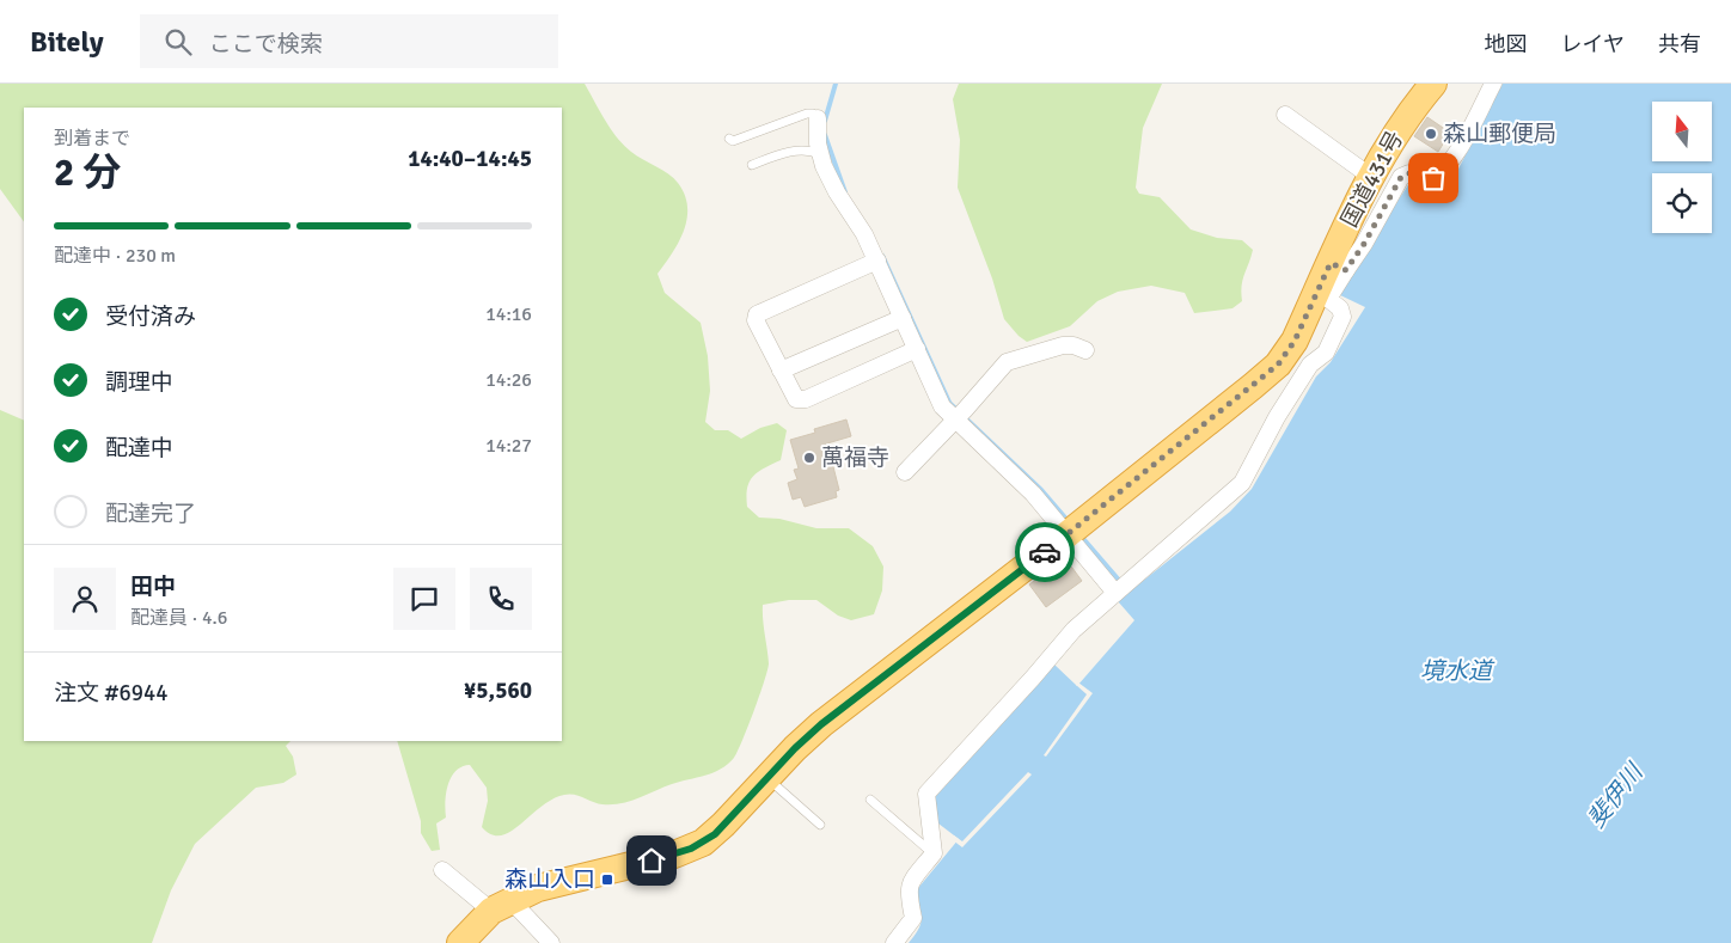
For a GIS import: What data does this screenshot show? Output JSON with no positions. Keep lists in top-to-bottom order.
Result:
{
  "streets": {
    "highway": ["国道431号"]
  },
  "water": ["境水道", "斐伊川"],
  "places": {
    "other": ["森山郵便局", "萬福寺"],
    "transit": ["森山入口"]
  },
  "north": "top",
  "page": {
    "header": "Bitely",
    "search": "ここで検索",
    "nav": ["地図", "レイヤ", "共有"],
    "heading": ["2 分", "到着まで", "14:40–14:45"],
    "panel": [
      "田中",
      "配達員 · 4.6",
      "注文 #6944",
      "¥5,560"
    ],
    "bar": "配達中 · 230 m",
    "list": [
      ["受付済み", "14:16"],
      ["調理中", "14:26"],
      ["配達中", "14:27"],
      "配達完了"
    ]
  }
}
